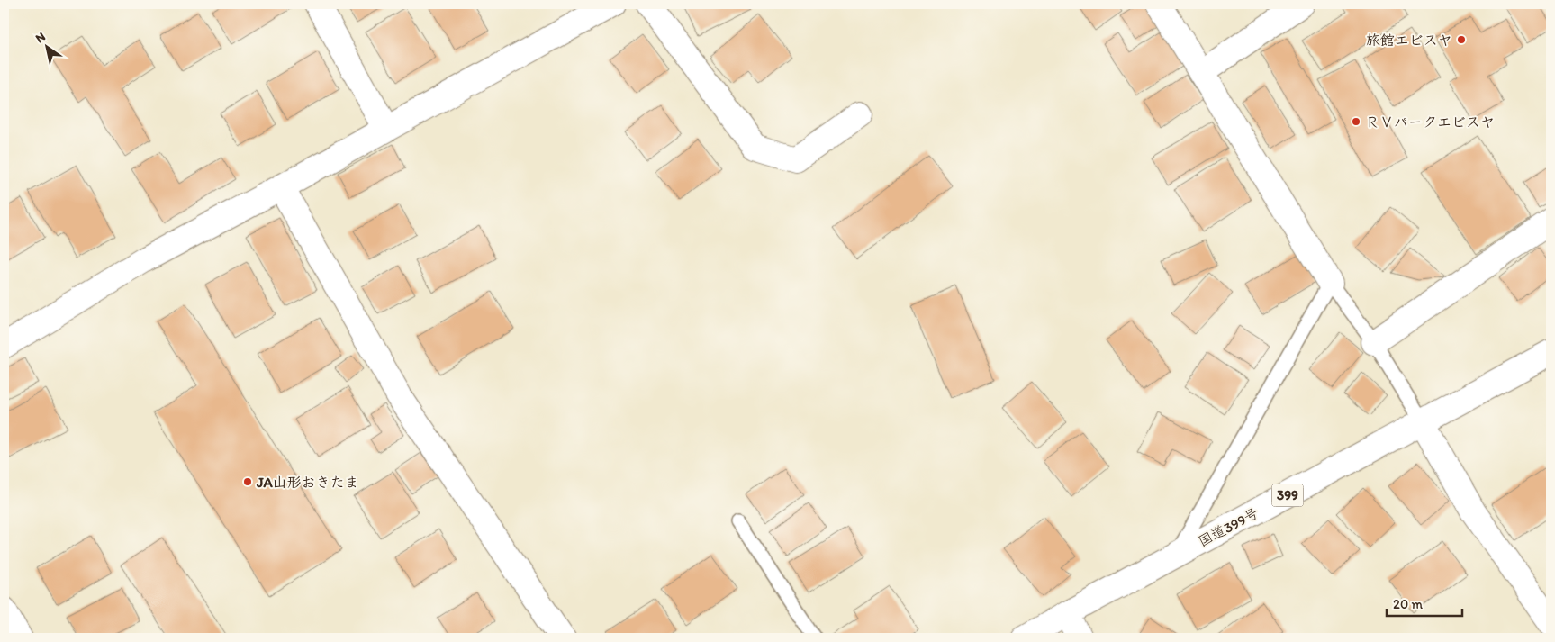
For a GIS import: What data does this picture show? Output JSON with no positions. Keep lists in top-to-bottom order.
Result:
{
  "streets": {
    "main road": ["399", "国道399号"]
  },
  "places": ["旅館エビスヤ", "ＲＶパークエビスヤ", "JA山形おきたま"],
  "scale_bar": "20 m",
  "north": "top left"
}
